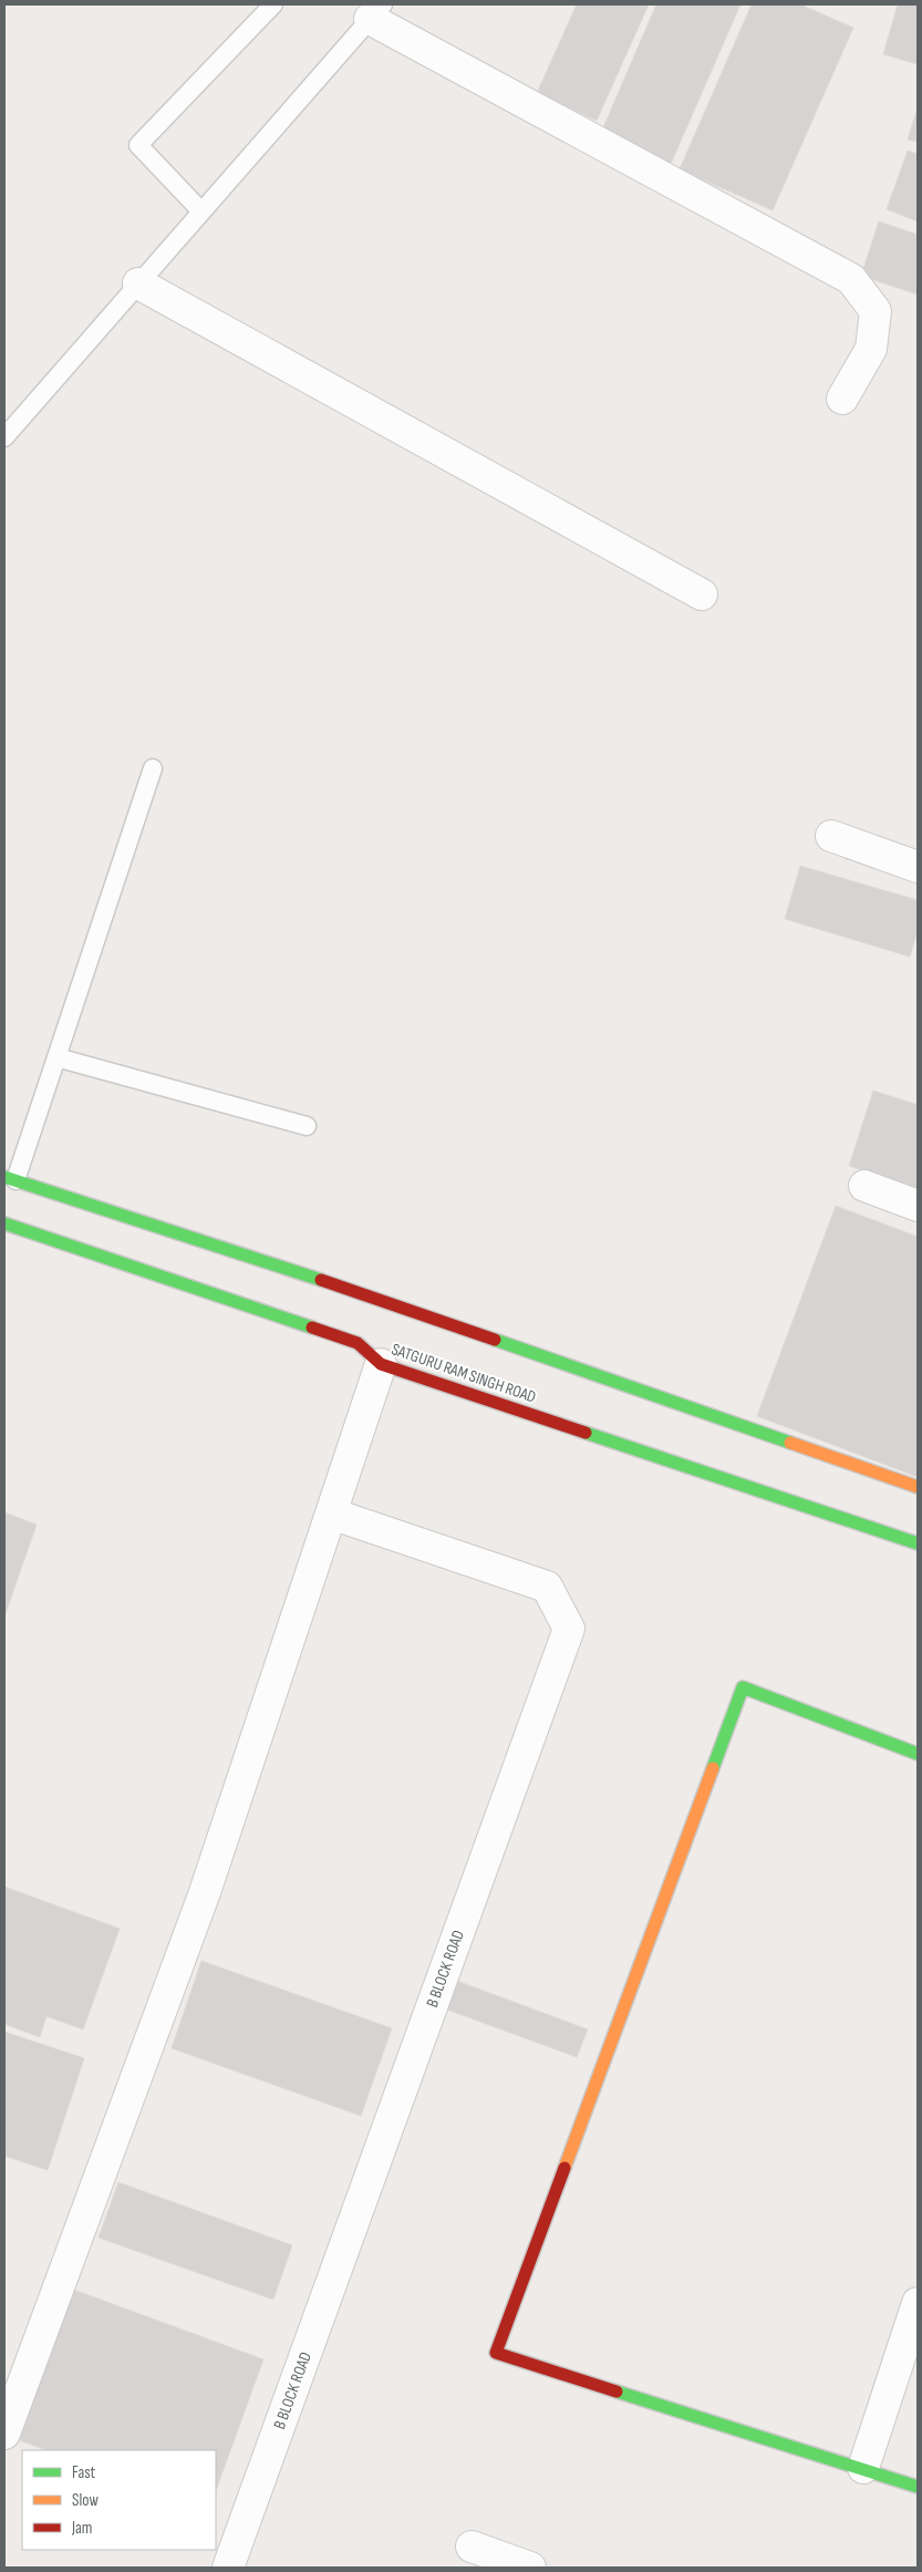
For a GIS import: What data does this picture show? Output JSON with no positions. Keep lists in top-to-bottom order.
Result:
{
  "streets": {
    "street": ["SATGURU RAM SINGH ROAD", "B BLOCK ROAD"]
  },
  "legend": ["Fast", "Slow", "Jam"]
}
